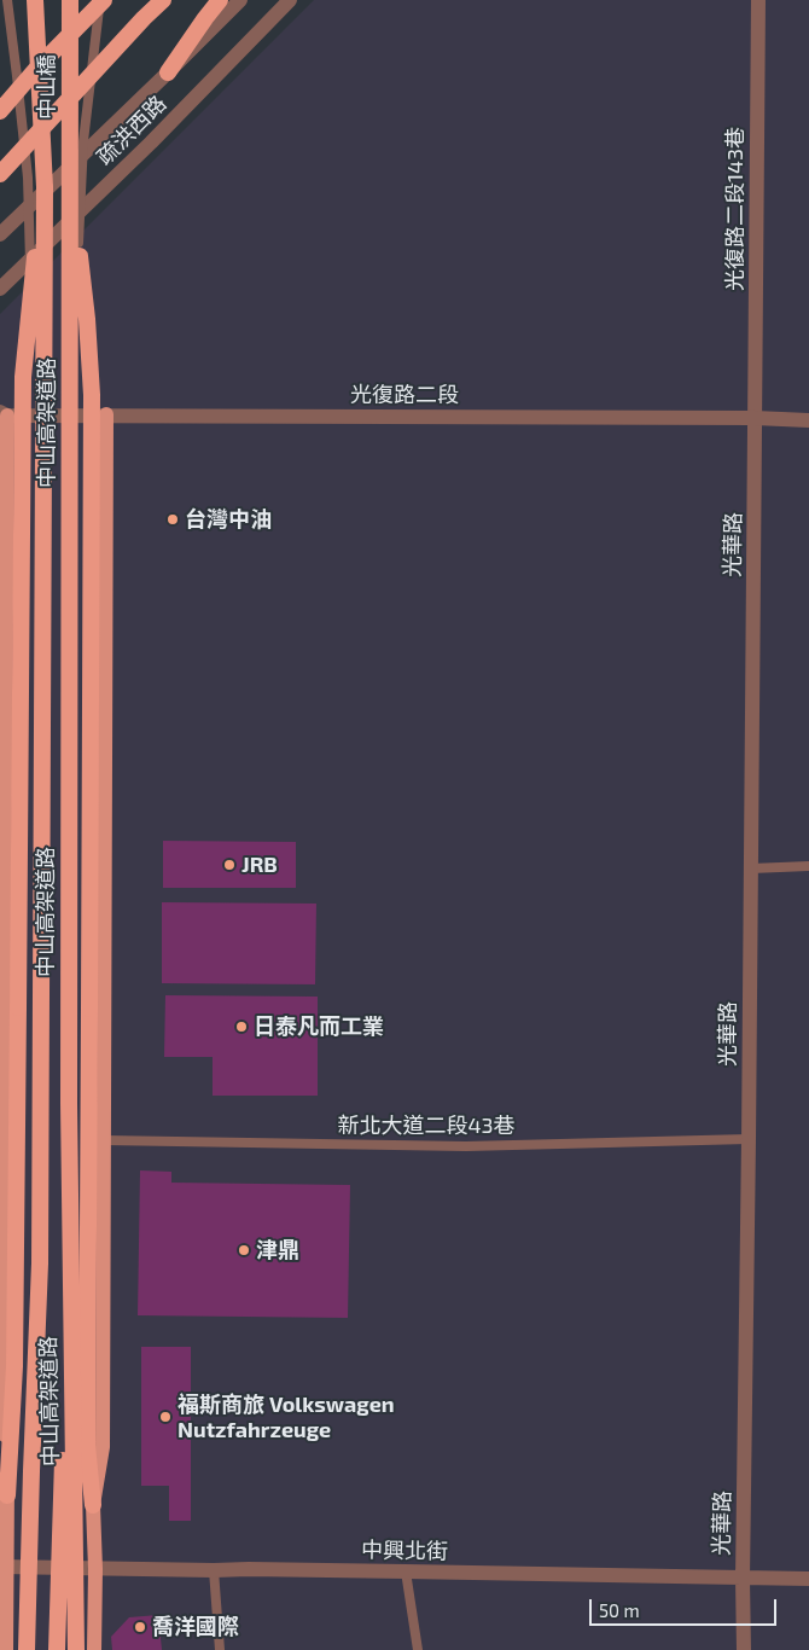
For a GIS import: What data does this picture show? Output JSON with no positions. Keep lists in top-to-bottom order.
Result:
{
  "streets": {
    "highway": ["中山橋", "中山高架道路"],
    "street": [
      "疏洪西路",
      "光復路二段143巷",
      "光復路二段",
      "光華路",
      "中興北街"
    ],
    "lane": ["新北大道二段43巷"]
  },
  "crossings": [
    ["中山橋", "中山高架道路"],
    ["光復路二段143巷", "光復路二段"],
    ["光復路二段143巷", "光華路"],
    ["光復路二段", "光華路"],
    ["光華路", "新北大道二段43巷"],
    ["光華路", "中興北街"]
  ],
  "places": [
    "台灣中油",
    "JRB",
    "日泰凡而工業",
    "津鼎",
    "福斯商旅 Volkswagen Nutzfahrzeuge",
    "喬洋國際"
  ],
  "scale_bar": "50 m"
}
